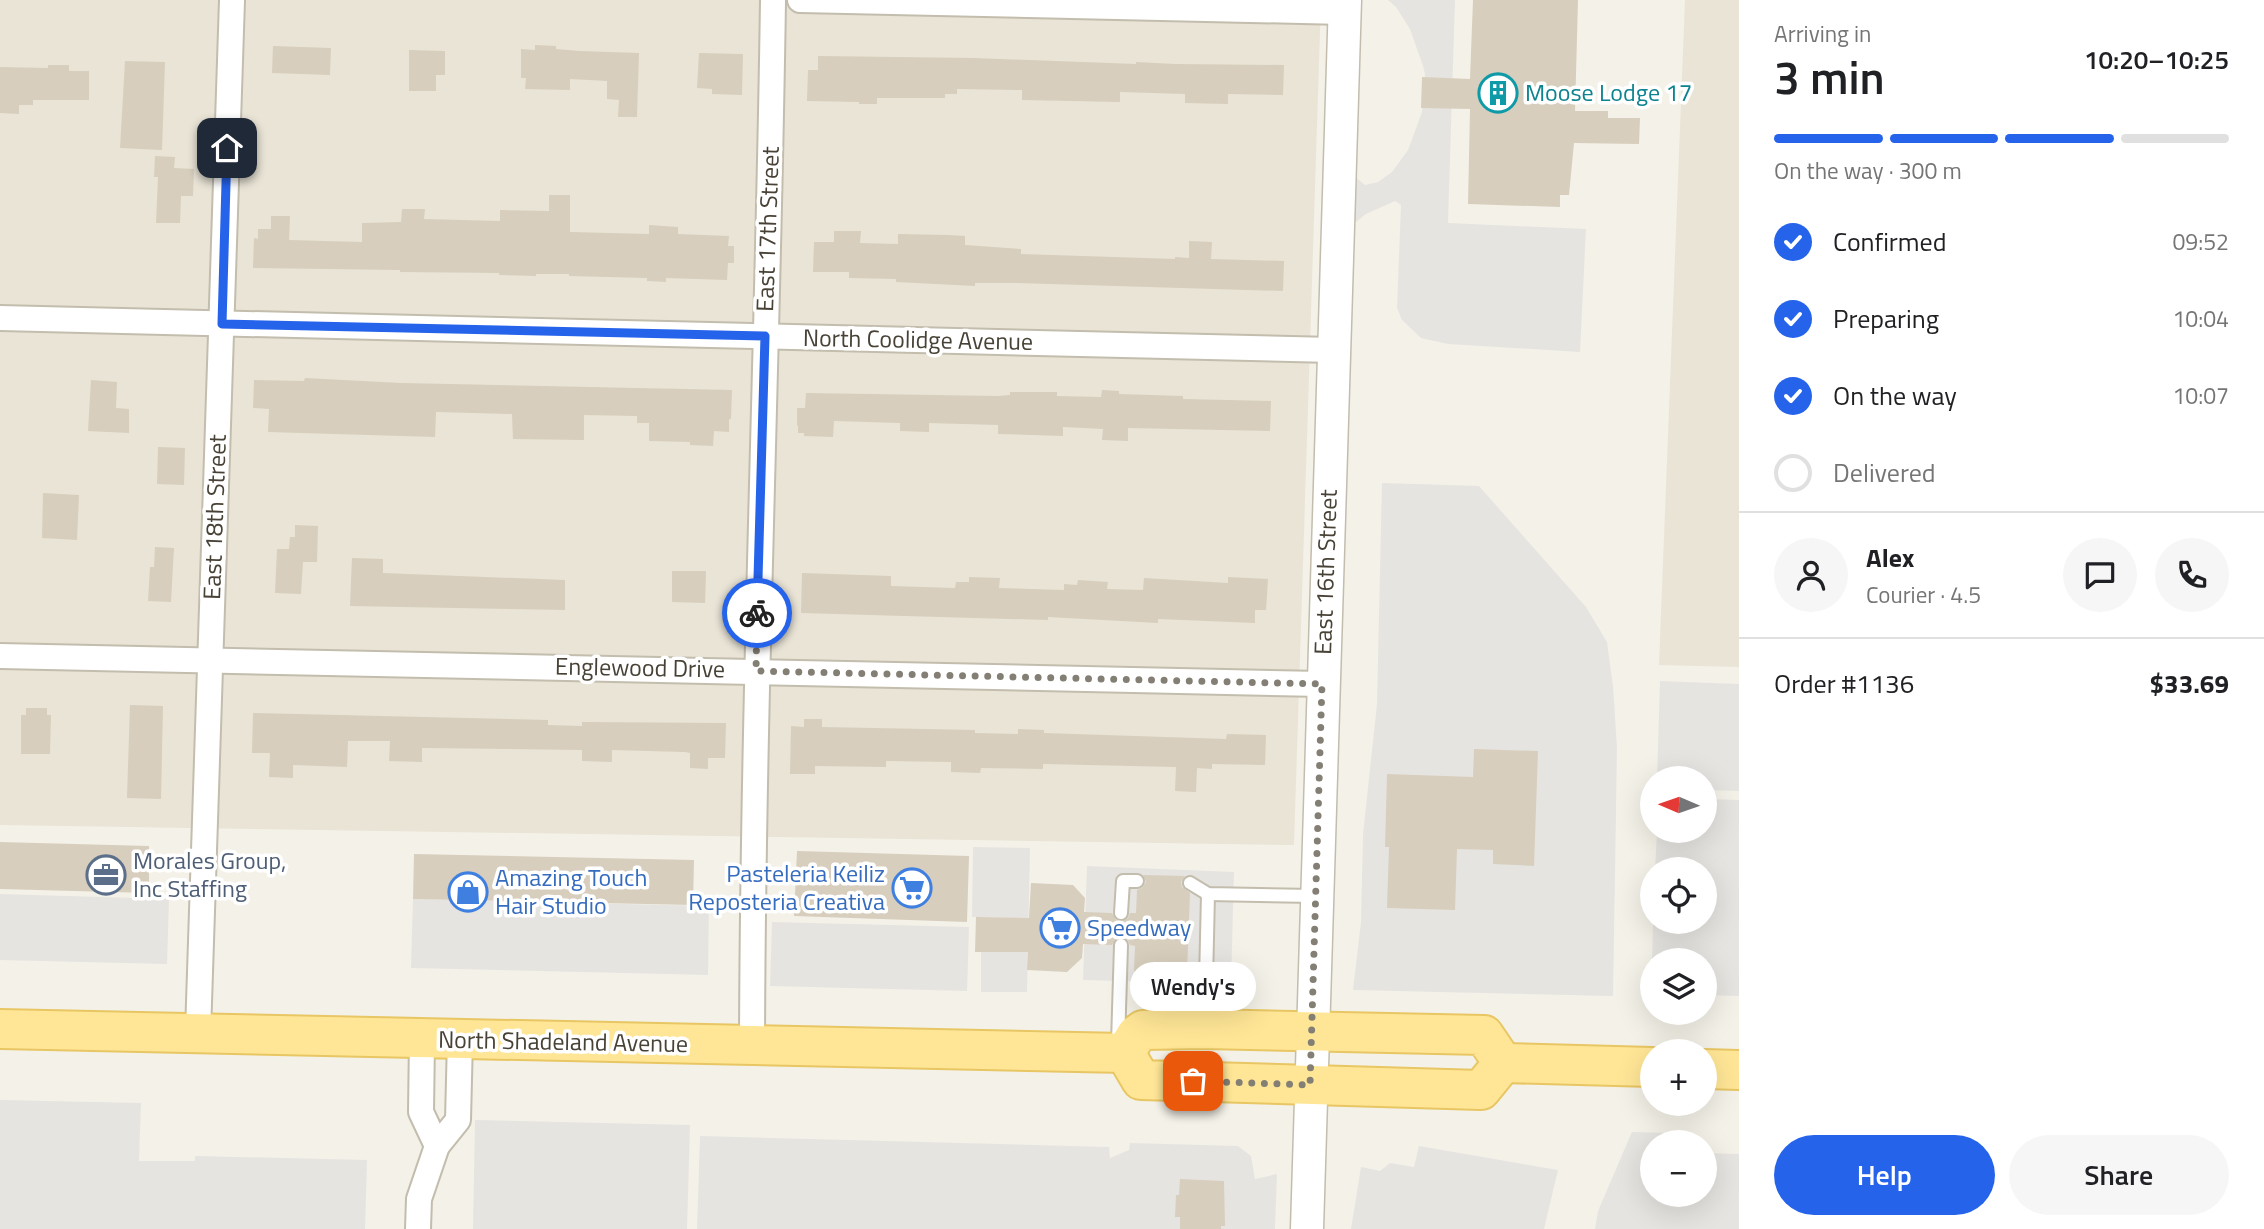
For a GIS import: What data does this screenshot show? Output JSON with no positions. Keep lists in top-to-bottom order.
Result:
{
  "streets": {
    "main road": ["North Shadeland Avenue"],
    "street": [
      "East 17th Street",
      "North Coolidge Avenue",
      "East 18th Street",
      "East 16th Street",
      "Englewood Drive"
    ]
  },
  "crossings": [
    ["East 17th Street", "North Coolidge Avenue"],
    ["East 17th Street", "Englewood Drive"],
    ["East 17th Street", "North Shadeland Avenue"],
    ["North Coolidge Avenue", "East 18th Street"],
    ["North Coolidge Avenue", "East 16th Street"],
    ["East 18th Street", "Englewood Drive"],
    ["East 18th Street", "North Shadeland Avenue"],
    ["East 16th Street", "Englewood Drive"]
  ],
  "places": {
    "building": ["Moose Lodge 17"],
    "office": ["Morales Group, Inc Staffing"],
    "supermarket": ["Pasteleria Keiliz Reposteria Creativa", "Speedway"],
    "shop": ["Amazing Touch Hair Studio"],
    "other": ["Wendy's"]
  },
  "north": "left",
  "page": {
    "heading": ["3 min", "Arriving in", "10:20–10:25"],
    "panel": [
      "Alex",
      "Courier · 4.5",
      "Order #1136",
      "$33.69"
    ],
    "bar": "On the way · 300 m",
    "list": [
      ["Confirmed", "09:52"],
      ["Preparing", "10:04"],
      ["On the way", "10:07"],
      "Delivered"
    ],
    "map_buttons": ["+", "−"],
    "bubble": "Wendy's",
    "buttons": ["Help", "Share"]
  }
}
